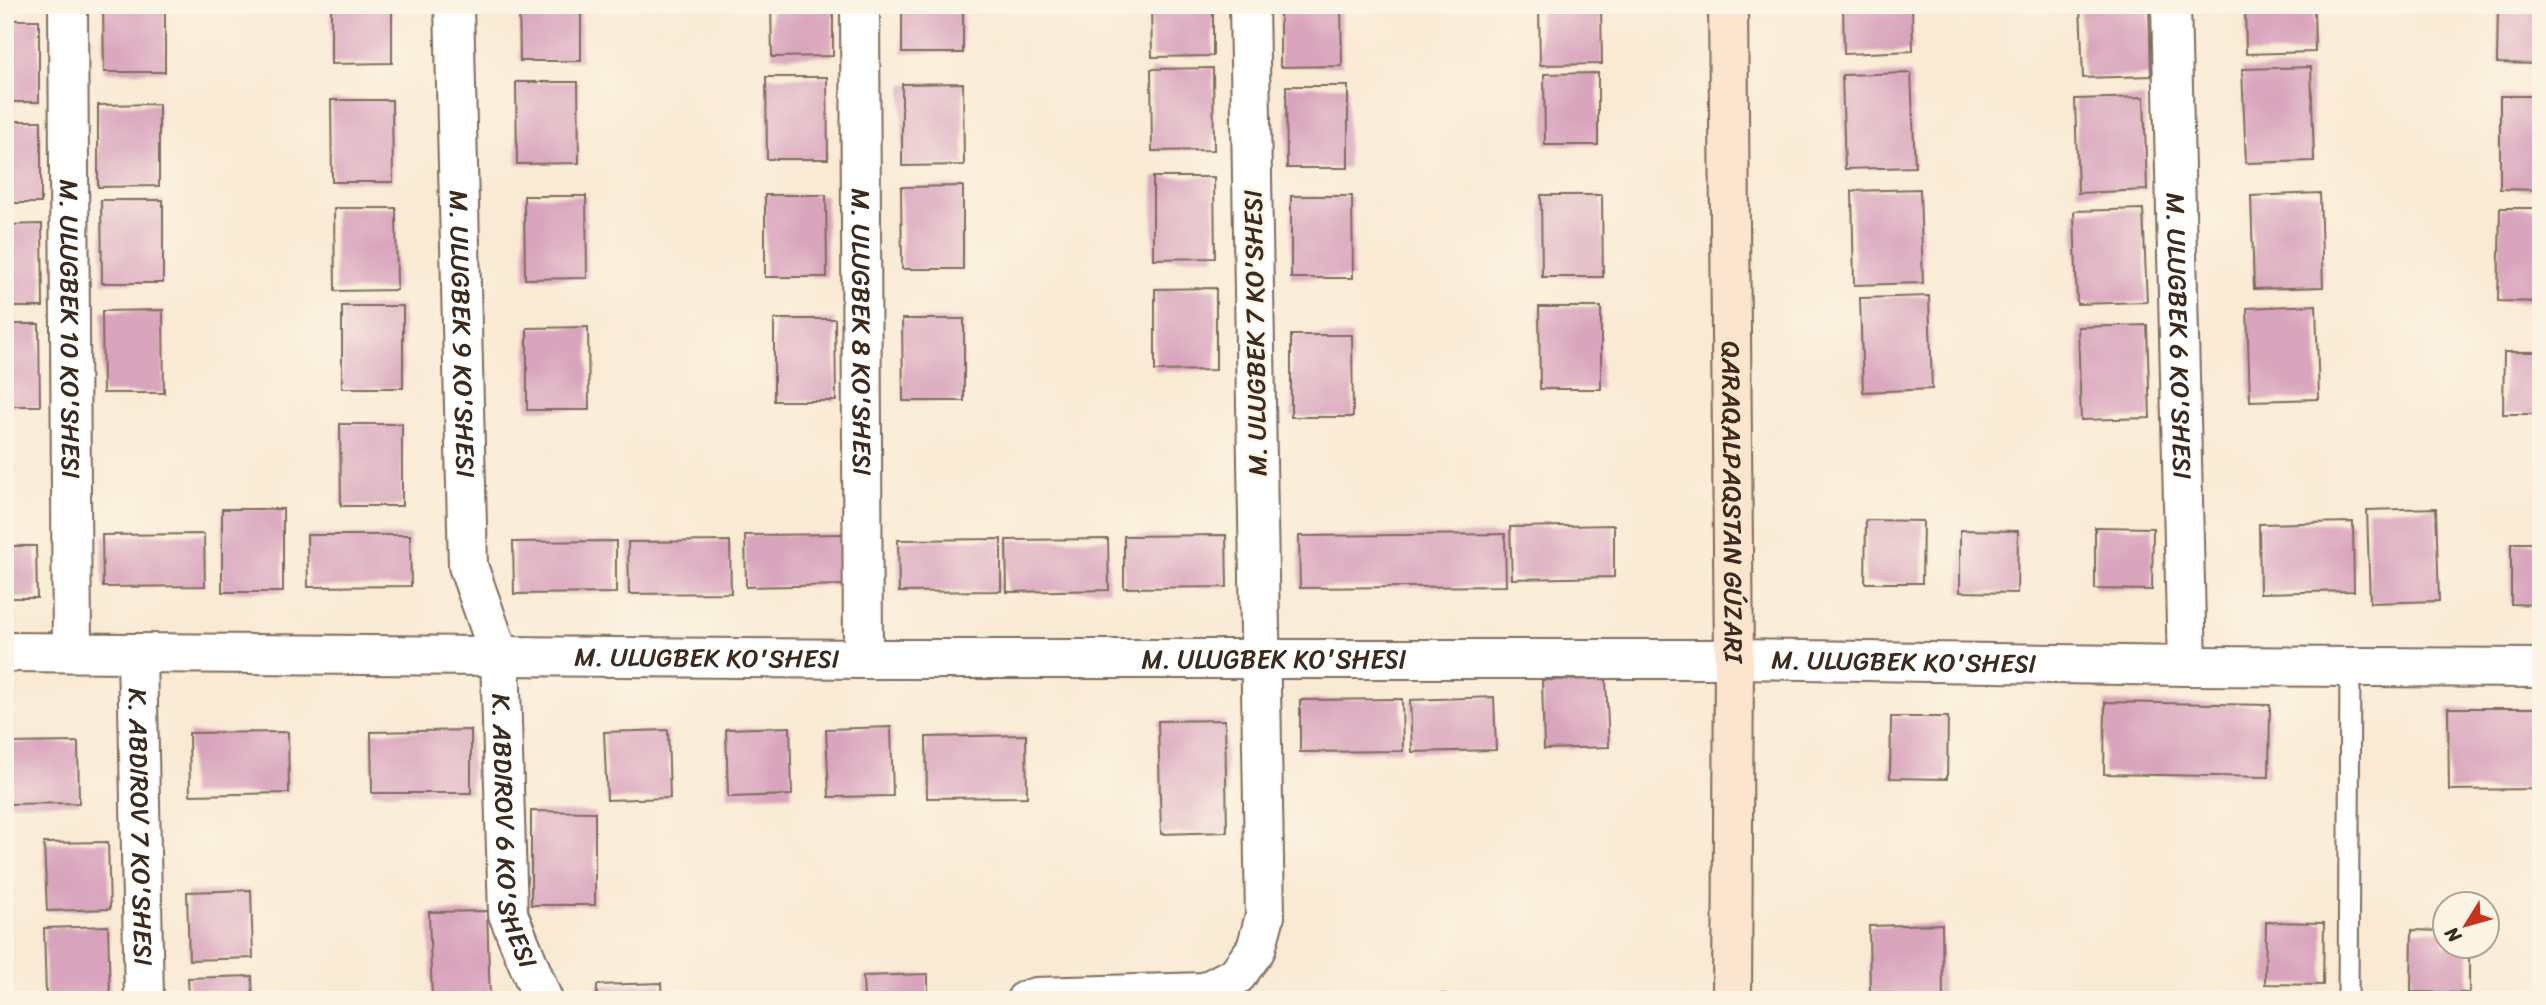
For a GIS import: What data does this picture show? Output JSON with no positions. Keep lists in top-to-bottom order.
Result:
{
  "streets": {
    "street": [
      "M. ULUGBEK 10 KO'SHESI",
      "M. ULUGBEK 8 KO'SHESI",
      "M. ULUGBEK 7 KO'SHESI",
      "M. ULUGBEK 9 KO'SHESI",
      "M. ULUGBEK 6 KO'SHESI",
      "M. ULUGBEK KO'SHESI",
      "K. ABDIROV 7 KO'SHESI",
      "K. ABDIROV 6 KO'SHESI"
    ]
  },
  "crossings": [
    ["M. ULUGBEK 10 KO'SHESI", "M. ULUGBEK KO'SHESI"],
    ["M. ULUGBEK 8 KO'SHESI", "M. ULUGBEK KO'SHESI"],
    ["M. ULUGBEK 7 KO'SHESI", "M. ULUGBEK KO'SHESI"],
    ["M. ULUGBEK 9 KO'SHESI", "M. ULUGBEK KO'SHESI"],
    ["M. ULUGBEK 9 KO'SHESI", "K. ABDIROV 6 KO'SHESI"],
    ["M. ULUGBEK 6 KO'SHESI", "M. ULUGBEK KO'SHESI"],
    ["M. ULUGBEK KO'SHESI", "K. ABDIROV 7 KO'SHESI"],
    ["M. ULUGBEK KO'SHESI", "K. ABDIROV 6 KO'SHESI"]
  ],
  "north": "bottom left"
}
